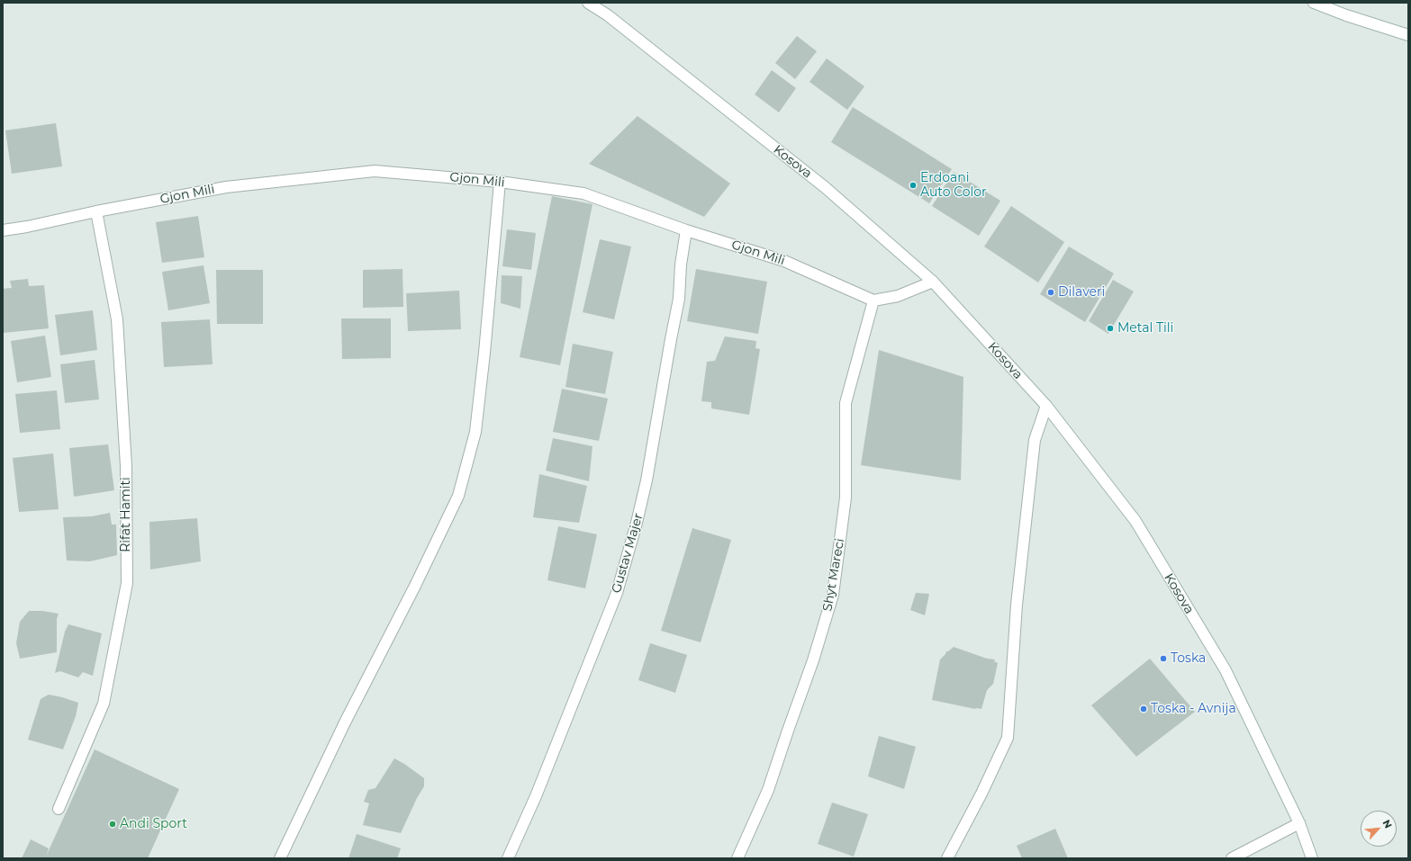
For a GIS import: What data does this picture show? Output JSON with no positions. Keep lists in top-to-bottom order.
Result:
{
  "streets": {
    "street": [
      "Kosova",
      "Gjon Mili",
      "Rifat Hamiti",
      "Gustav Majer",
      "Shyt Mareci"
    ]
  },
  "crossings": [
    ["Gjon Mili", "Rifat Hamiti"],
    ["Gjon Mili", "Gustav Majer"],
    ["Gjon Mili", "Shyt Mareci"]
  ],
  "places": [
    "Erdoani Auto Color",
    "Dilaveri",
    "Metal Tili",
    "Toska",
    "Toska - Avnija",
    "Andi Sport"
  ],
  "north": "top right"
}
